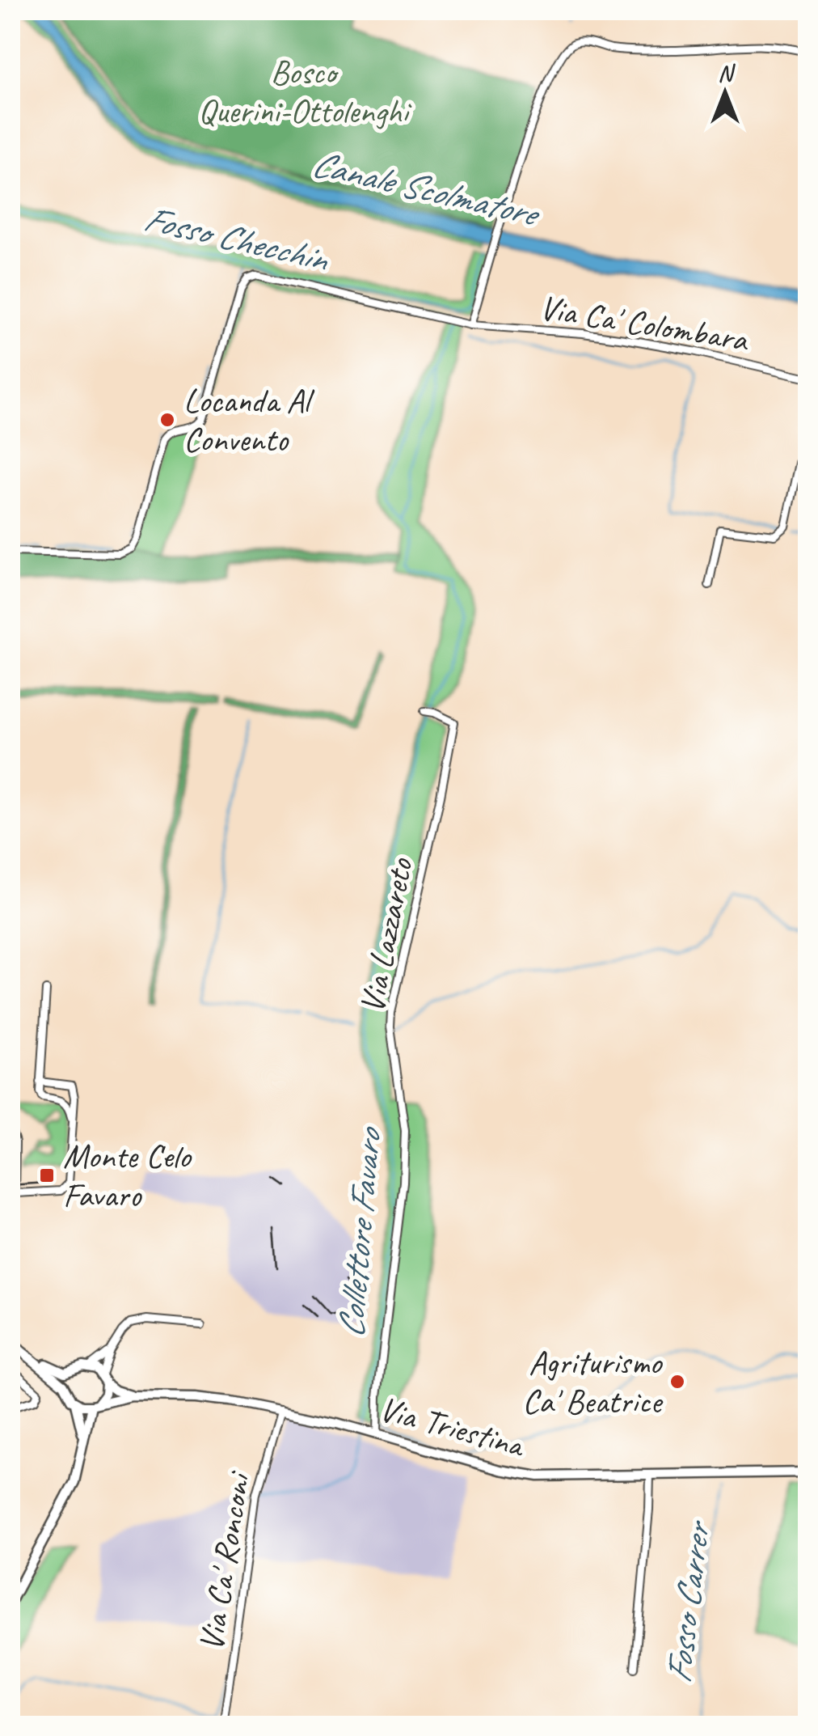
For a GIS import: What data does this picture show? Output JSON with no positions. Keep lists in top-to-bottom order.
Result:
{
  "streets": {
    "street": [
      "Via Ca' Colombara",
      "Via Lazzareto",
      "Via Triestina",
      "Via Ca' Ronconi"
    ]
  },
  "crossings": [
    ["Via Lazzareto", "Via Triestina"],
    ["Via Triestina", "Via Ca' Ronconi"]
  ],
  "water": [
    "Canale Scolmatore",
    "Fosso Checchin",
    "Collettore Favaro",
    "Fosso Carrer"
  ],
  "parks": ["Bosco Querini-Ottolenghi"],
  "places": {
    "other": ["Locanda Al Convento", "Agriturismo Ca' Beatrice"],
    "transit": ["Monte Celo Favaro"]
  },
  "north": "top"
}
